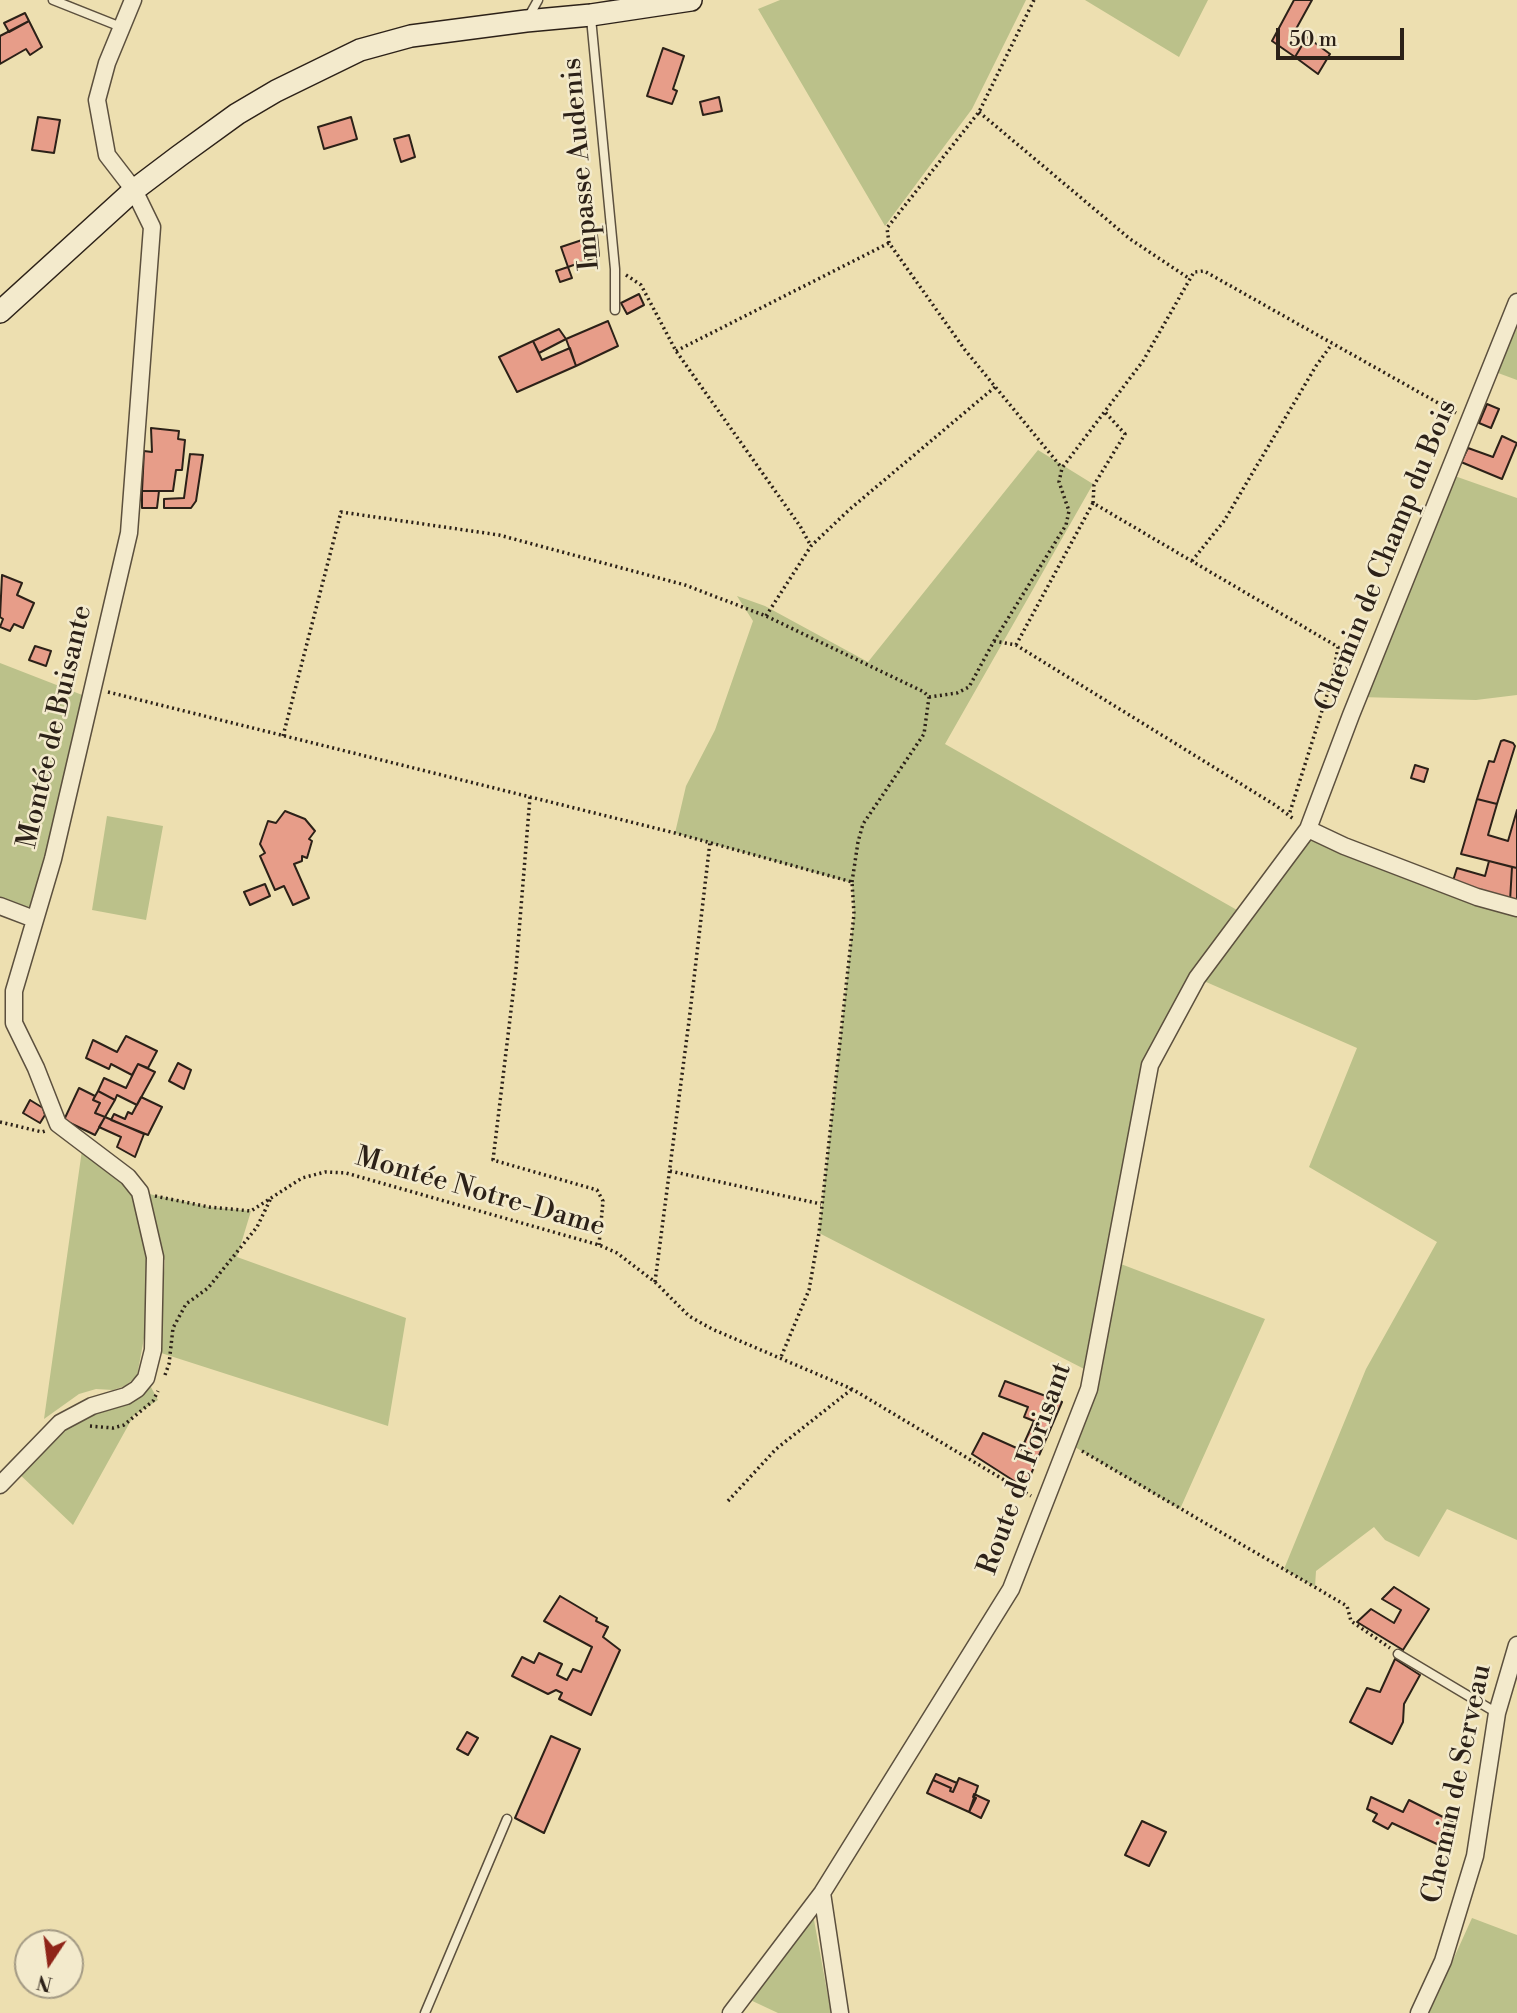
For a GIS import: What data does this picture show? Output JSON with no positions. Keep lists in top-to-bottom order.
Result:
{
  "streets": {
    "street": [
      "Chemin de Champ du Bois",
      "Montée de Buisante",
      "Route de Forisant",
      "Chemin de Serveau"
    ],
    "lane": ["Impasse Audenis"],
    "path": ["Montée Notre-Dame"]
  },
  "crossings": [
    ["Chemin de Champ du Bois", "Route de Forisant"],
    ["Montée Notre-Dame", "Route de Forisant"]
  ],
  "scale_bar": "50 m",
  "north": "bottom"
}
